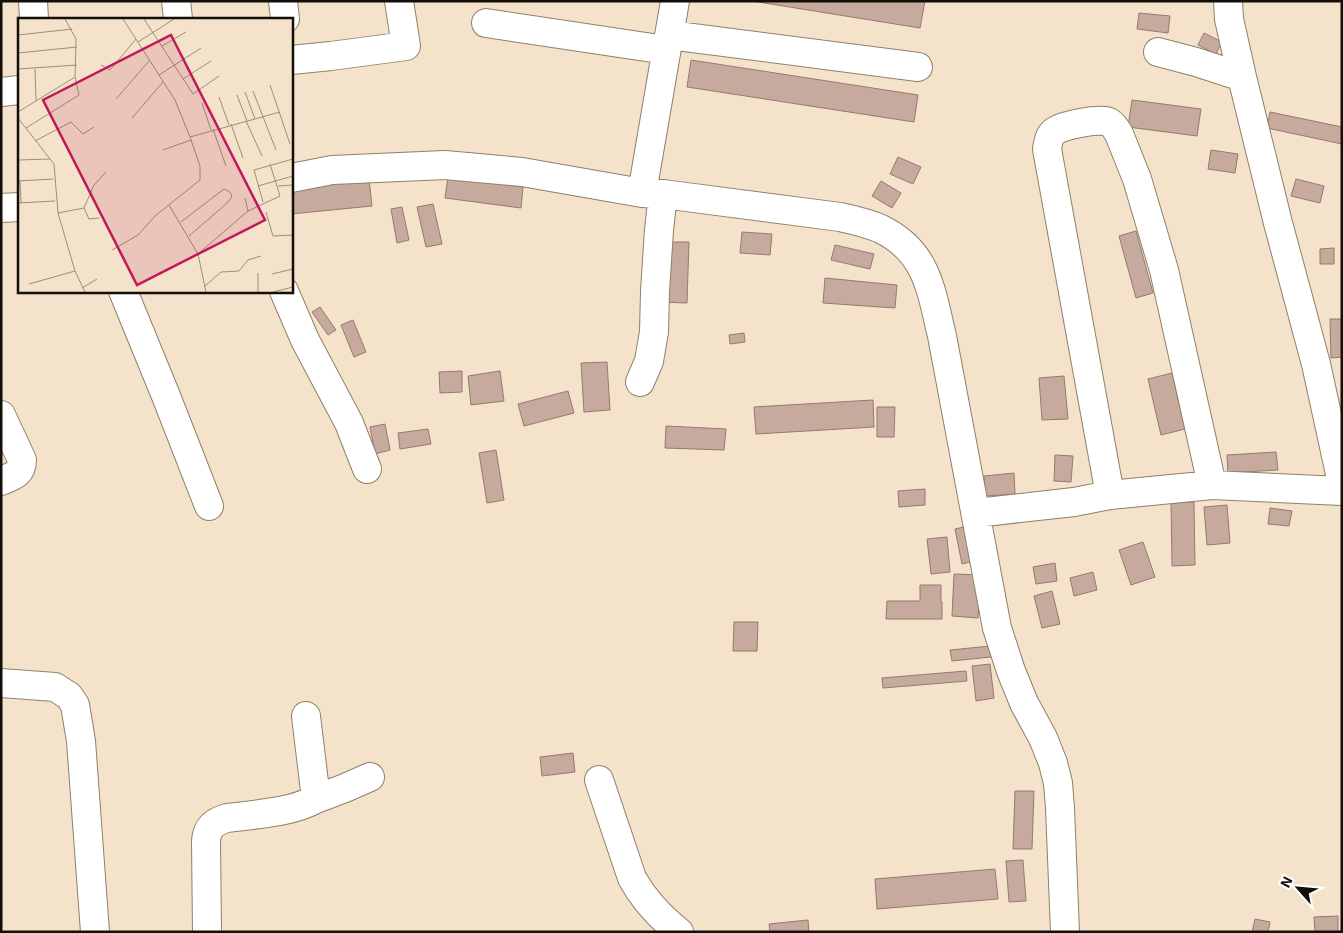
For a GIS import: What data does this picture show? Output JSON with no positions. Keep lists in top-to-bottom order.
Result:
{
  "north": "top left"
}
